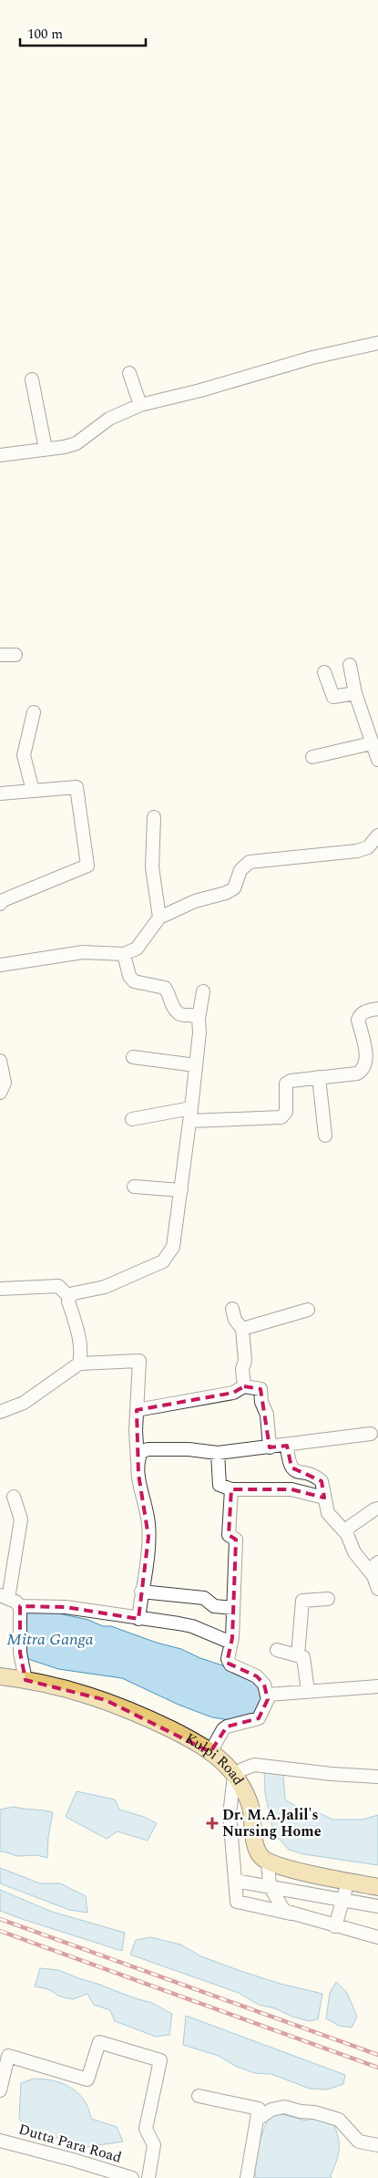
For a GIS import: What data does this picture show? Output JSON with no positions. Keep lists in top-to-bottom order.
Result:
{
  "streets": {
    "main road": ["Kulpi Road"],
    "street": ["Dutta Para Road"]
  },
  "water": ["Mitra Ganga"],
  "places": {
    "health": ["Dr. M.A.Jalil's Nursing Home"]
  },
  "scale_bar": "100 m"
}
